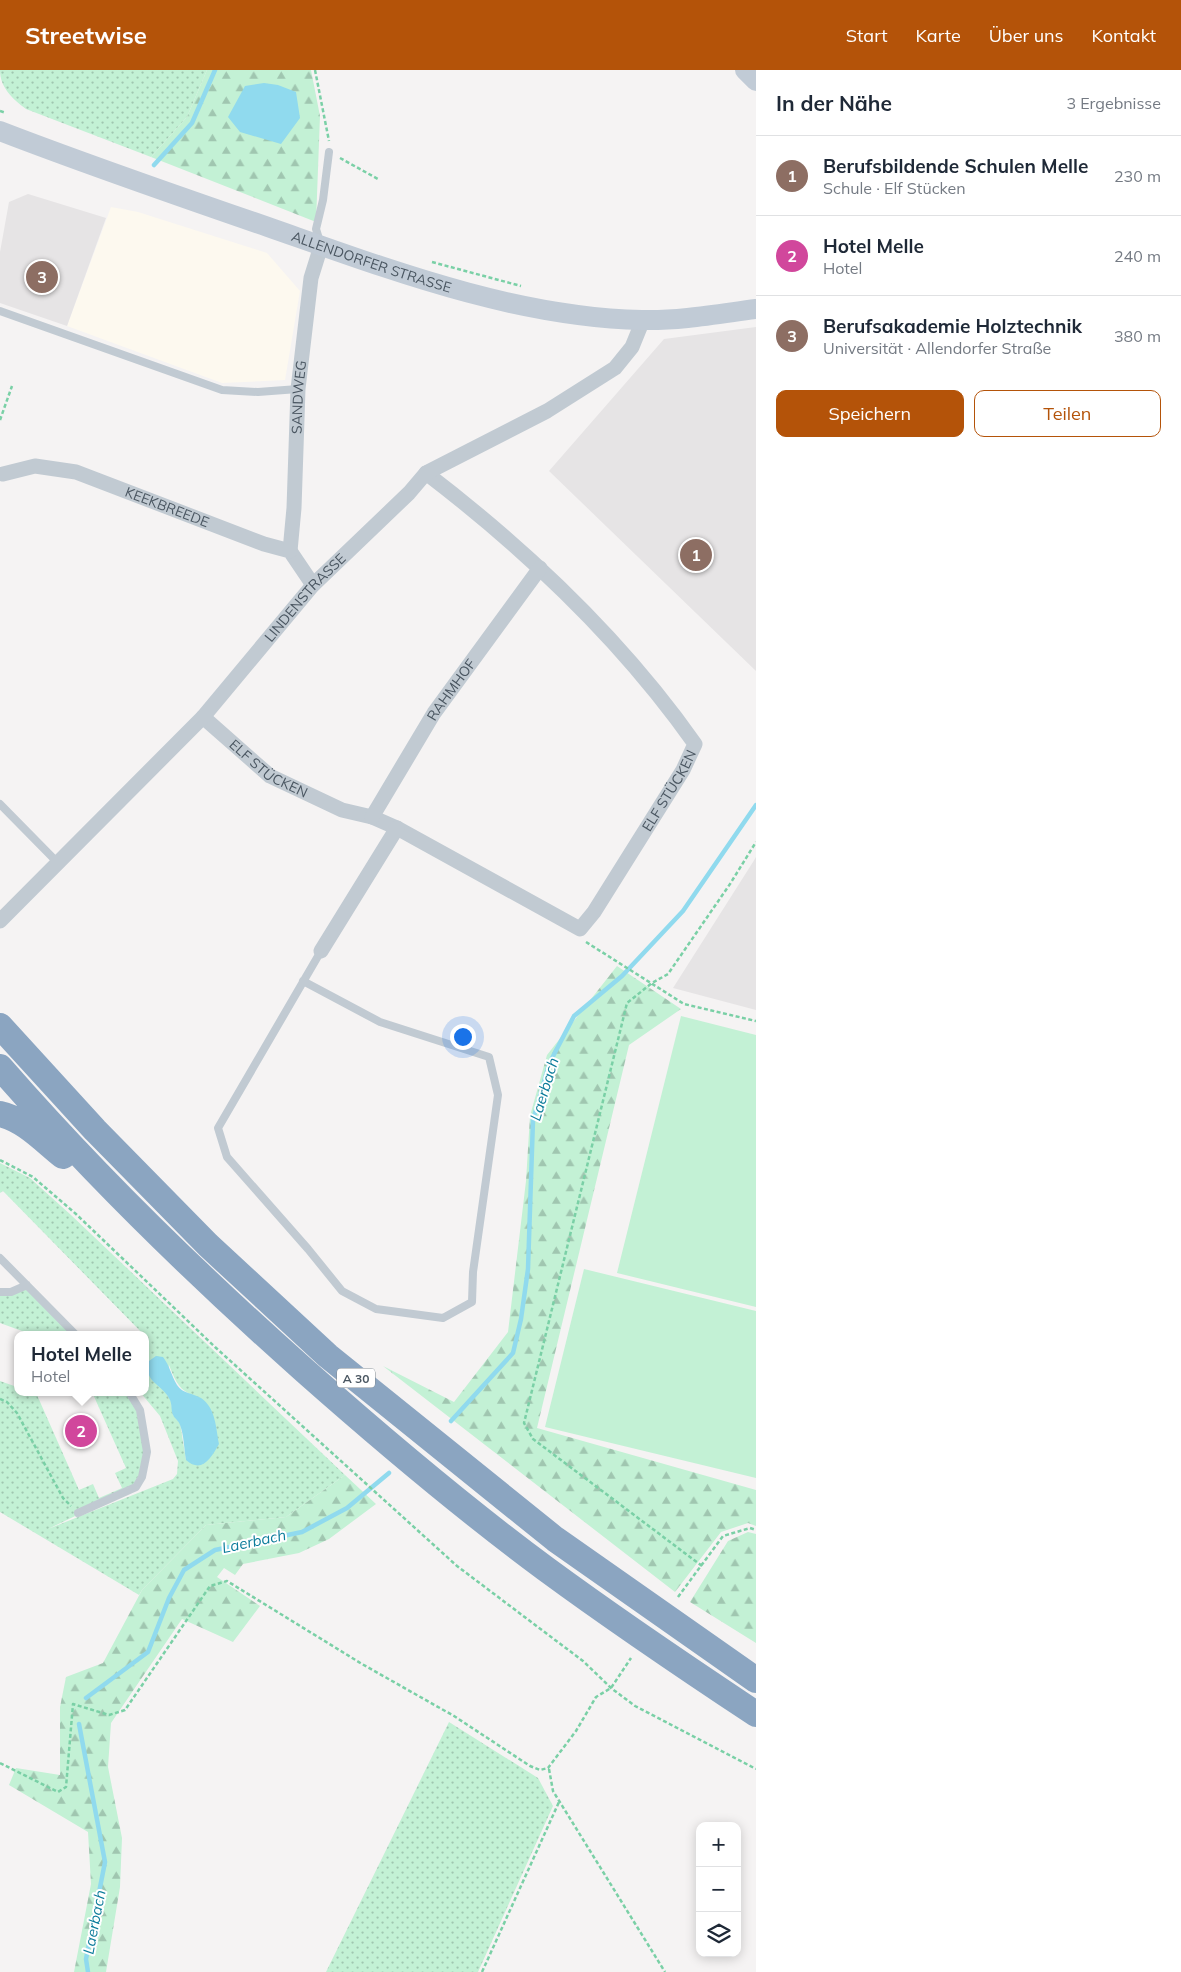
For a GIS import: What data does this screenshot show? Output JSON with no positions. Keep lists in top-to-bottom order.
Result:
{
  "streets": {
    "highway": ["A 30"],
    "main road": ["ALLENDORFER STRASSE"],
    "street": [
      "SANDWEG",
      "KEEKBREEDE",
      "LINDENSTRASSE",
      "RAHMHOF",
      "ELF STÜCKEN"
    ]
  },
  "crossings": [
    ["ALLENDORFER STRASSE", "SANDWEG"],
    ["ALLENDORFER STRASSE", "LINDENSTRASSE"],
    ["SANDWEG", "KEEKBREEDE"],
    ["LINDENSTRASSE", "ELF STÜCKEN"],
    ["RAHMHOF", "ELF STÜCKEN"]
  ],
  "water": ["Laerbach"],
  "page": {
    "header": "Streetwise",
    "nav": [
      "Start",
      "Karte",
      "Über uns",
      "Kontakt"
    ],
    "heading": ["In der Nähe", "3 Ergebnisse"],
    "list": [
      {
        "mark": "1",
        "name": "Berufsbildende Schulen Melle",
        "note": "Schule · Elf Stücken",
        "value": "230 m"
      },
      {
        "mark": "2",
        "name": "Hotel Melle",
        "note": "Hotel",
        "value": "240 m"
      },
      {
        "mark": "3",
        "name": "Berufsakademie Holztechnik",
        "note": "Universität · Allendorfer Straße",
        "value": "380 m"
      }
    ],
    "pins": ["3", "1", "2"],
    "buttons": ["Speichern", "Teilen"],
    "popup": ["Hotel Melle", "Hotel"],
    "map_buttons": ["+", "−"]
  }
}
